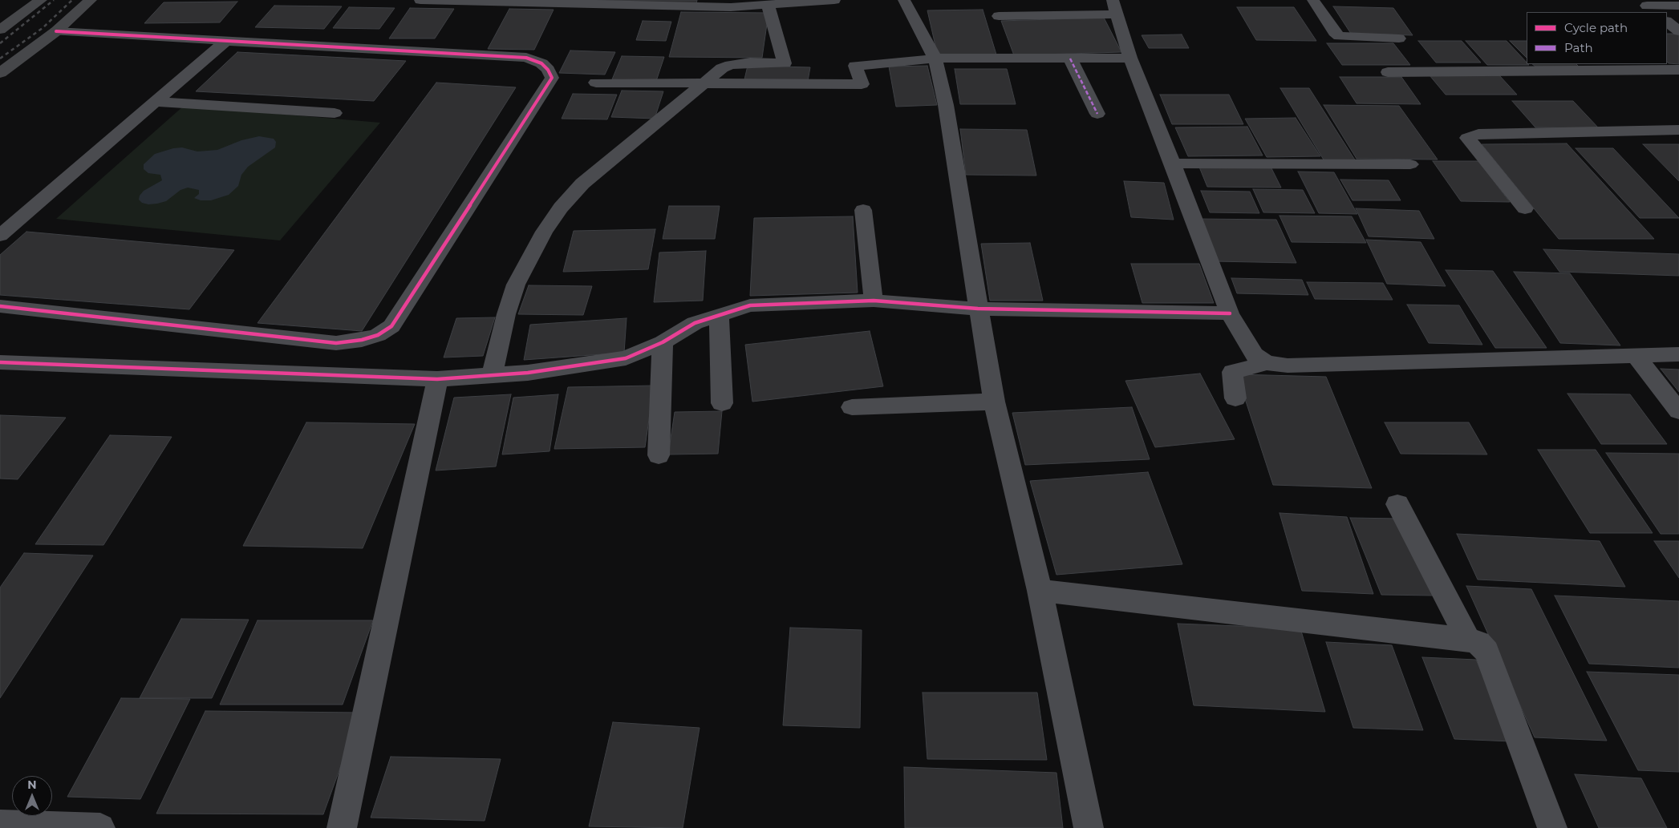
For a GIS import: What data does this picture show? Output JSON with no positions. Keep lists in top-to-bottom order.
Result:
{
  "legend": ["Cycle path", "Path"],
  "north": "top"
}
